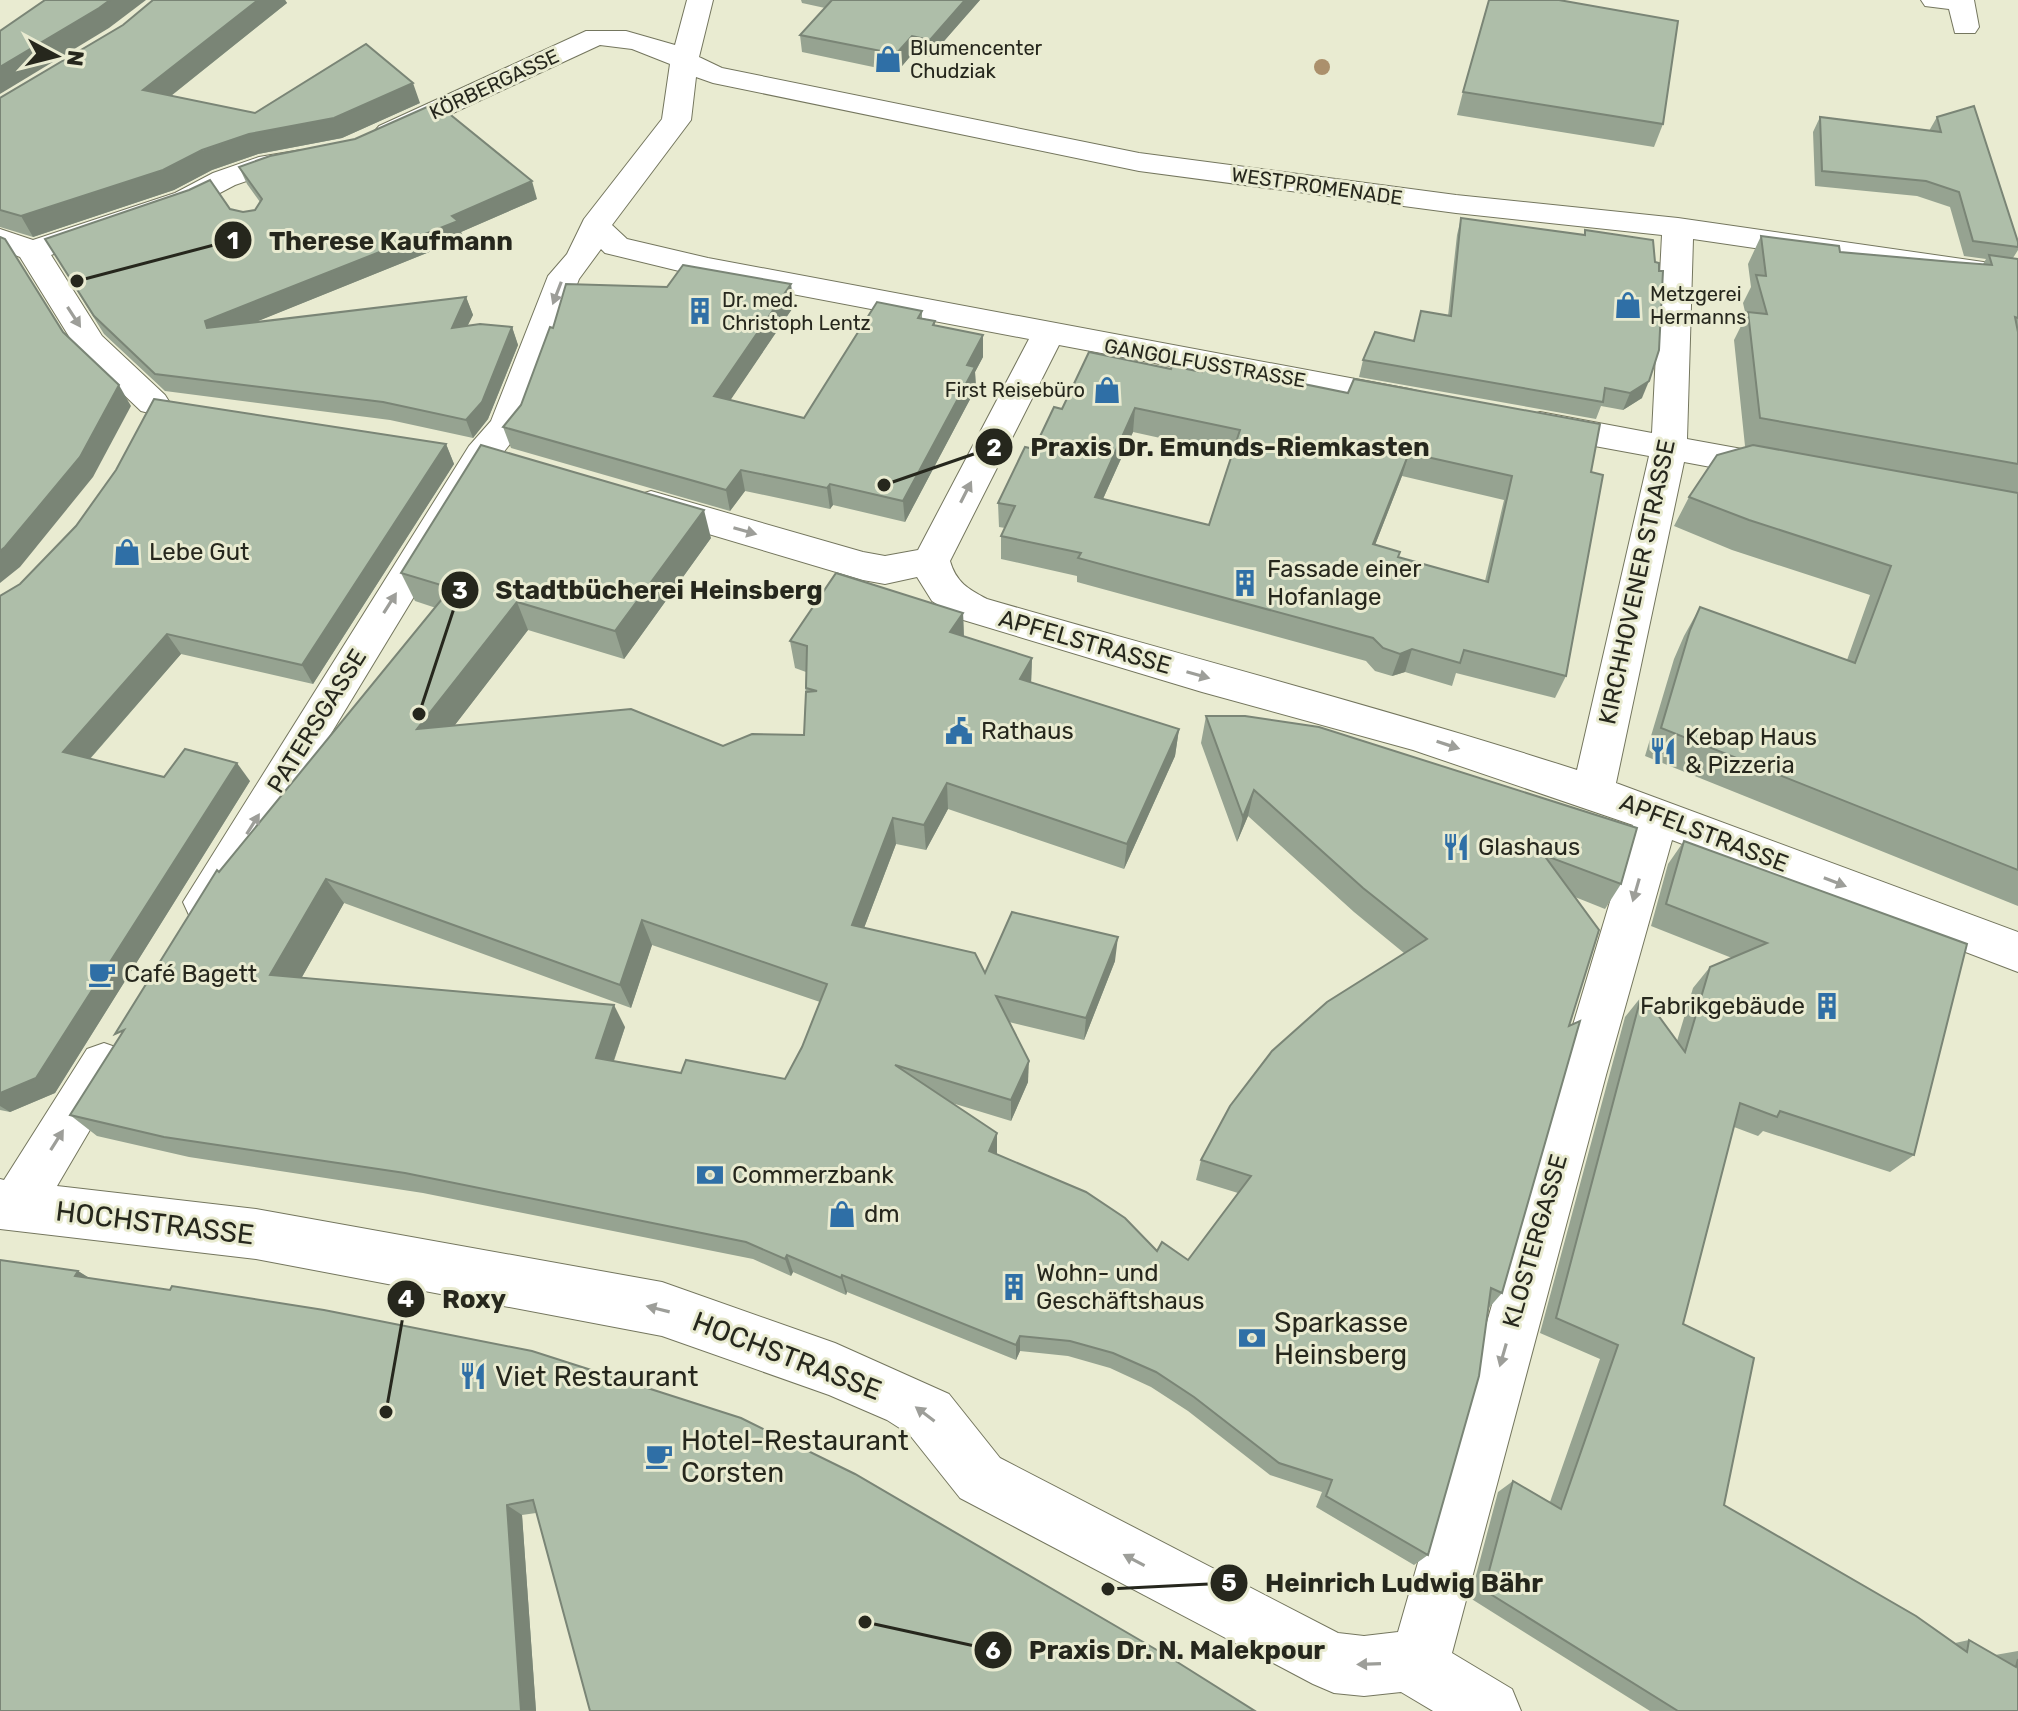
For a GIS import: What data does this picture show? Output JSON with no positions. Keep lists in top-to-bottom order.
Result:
{
  "streets": {
    "street": [
      "KÖRBERGASSE",
      "WESTPROMENADE",
      "GANGOLFUSSTRASSE",
      "KIRCHHOVENER STRASSE",
      "APFELSTRASSE",
      "PATERSGASSE",
      "HOCHSTRASSE",
      "KLOSTERGASSE"
    ]
  },
  "crossings": [
    ["KÖRBERGASSE", "WESTPROMENADE"],
    ["WESTPROMENADE", "KIRCHHOVENER STRASSE"],
    ["GANGOLFUSSTRASSE", "PATERSGASSE"],
    ["KIRCHHOVENER STRASSE", "APFELSTRASSE"],
    ["APFELSTRASSE", "KLOSTERGASSE"],
    ["HOCHSTRASSE", "KLOSTERGASSE"]
  ],
  "one_way": ["APFELSTRASSE", "HOCHSTRASSE", "KLOSTERGASSE"],
  "places": {
    "shop": [
      "Blumencenter Chudziak",
      "Metzgerei Hermanns",
      "First Reisebüro",
      "Lebe Gut",
      "dm"
    ],
    "other": [
      "Therese Kaufmann",
      "Praxis Dr. Emunds-Riemkasten",
      "Stadtbücherei Heinsberg",
      "Roxy",
      "Heinrich Ludwig Bähr",
      "Praxis Dr. N. Malekpour"
    ],
    "building": [
      "Dr. med. Christoph Lentz",
      "Fassade einer Hofanlage",
      "Fabrikgebäude",
      "Wohn- und Geschäftshaus"
    ],
    "public building": ["Rathaus"],
    "restaurant": ["Kebap Haus & Pizzeria", "Glashaus", "Viet Restaurant"],
    "cafe": ["Café Bagett", "Hotel-Restaurant Corsten"],
    "bank": ["Commerzbank", "Sparkasse Heinsberg"]
  },
  "north": "right"
}
